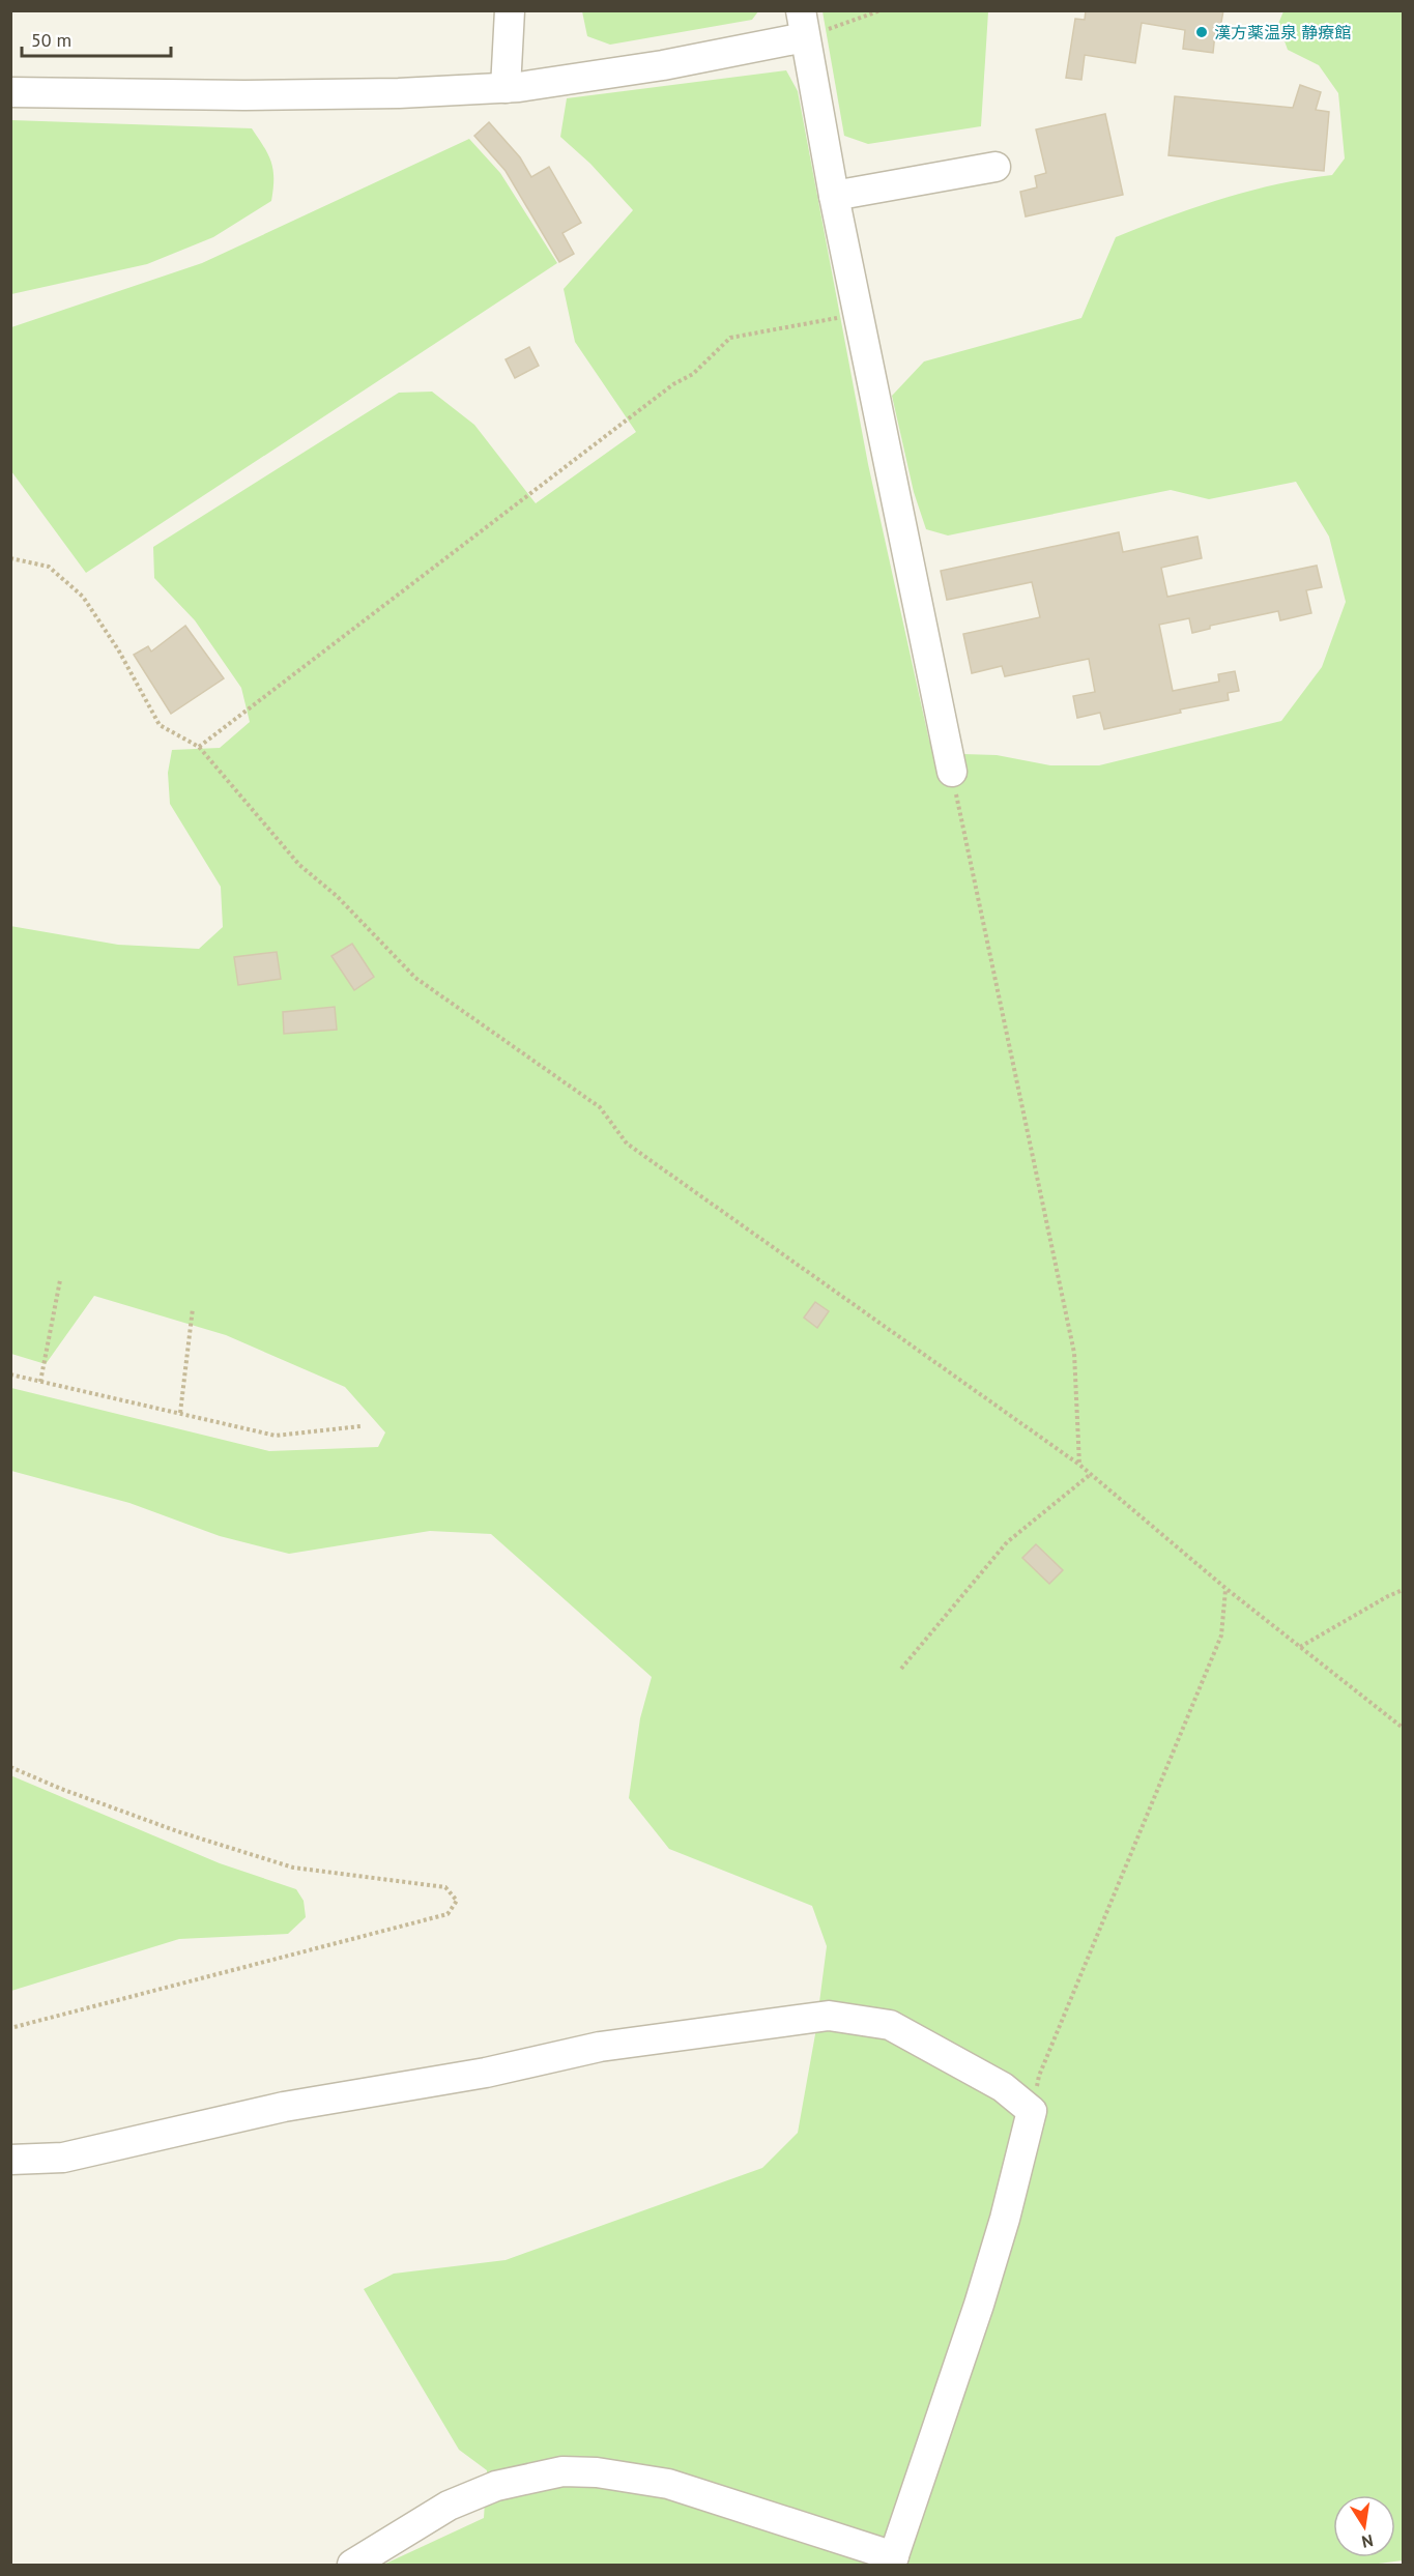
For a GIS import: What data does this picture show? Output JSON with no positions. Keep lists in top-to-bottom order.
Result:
{
  "places": ["漢方薬温泉 静療館"],
  "scale_bar": "50 m",
  "north": "bottom"
}
